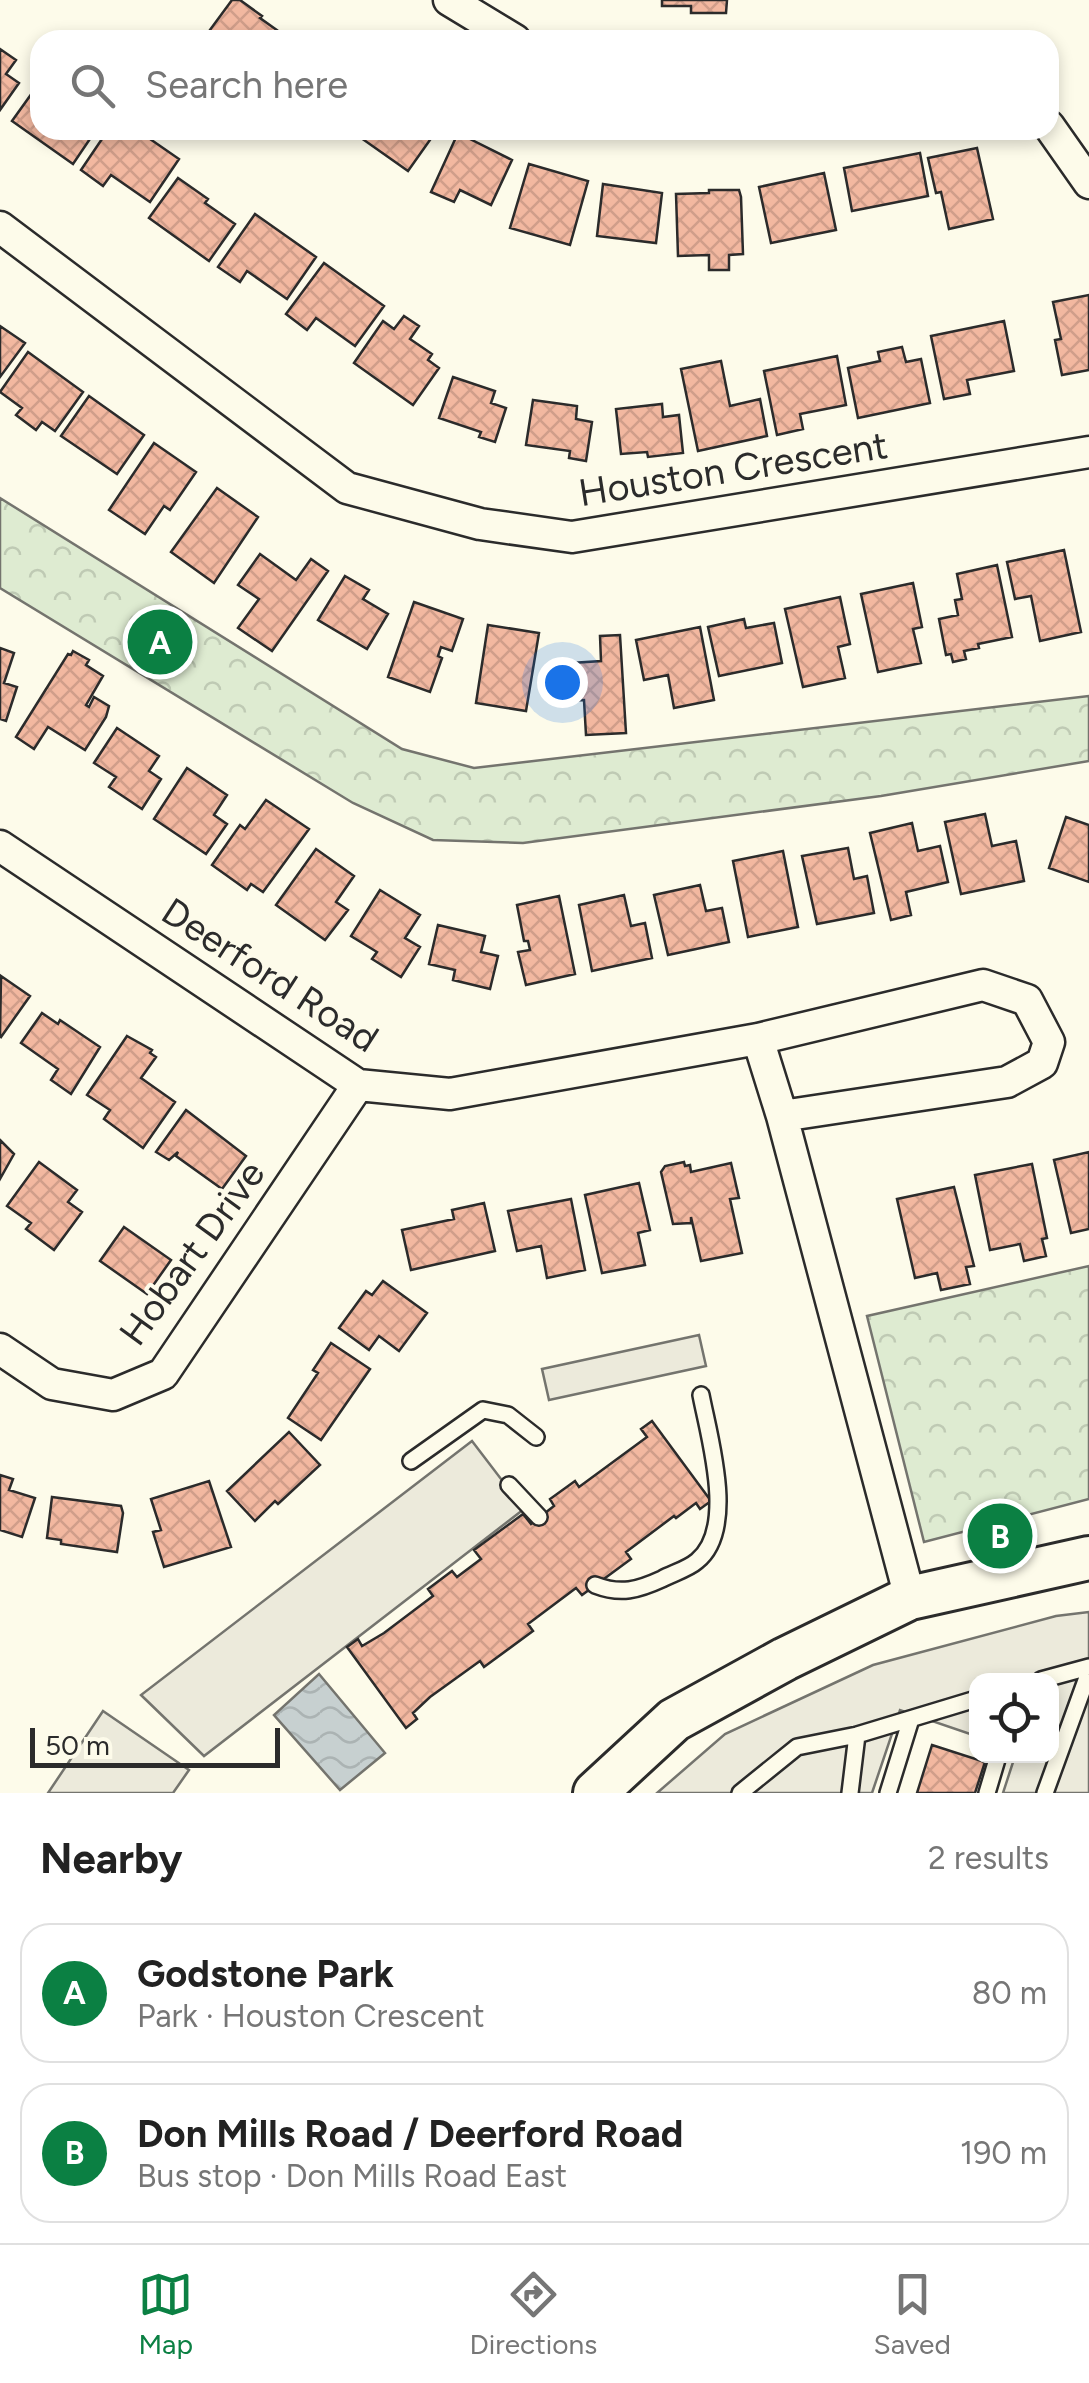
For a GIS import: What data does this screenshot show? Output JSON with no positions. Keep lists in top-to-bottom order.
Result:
{
  "streets": {
    "street": ["Houston Crescent", "Deerford Road", "Hobart Drive"]
  },
  "crossings": [
    ["Deerford Road", "Hobart Drive"]
  ],
  "scale_bar": "50 m",
  "page": {
    "search": "Search here",
    "pins": ["A", "B"],
    "scale": "50 m",
    "heading": ["Nearby", "2 results"],
    "list": [
      {
        "mark": "A",
        "name": "Godstone Park",
        "note": "Park · Houston Crescent",
        "value": "80 m"
      },
      {
        "mark": "B",
        "name": "Don Mills Road / Deerford Road",
        "note": "Bus stop · Don Mills Road East",
        "value": "190 m"
      }
    ],
    "nav": ["Map", "Directions", "Saved"]
  }
}
